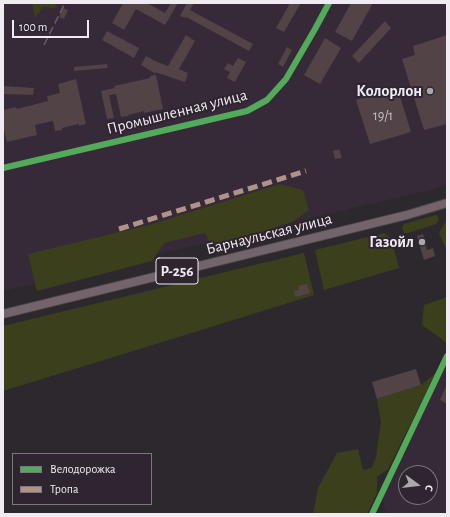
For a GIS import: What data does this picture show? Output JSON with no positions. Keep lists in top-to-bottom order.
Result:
{
  "streets": {
    "highway": ["Барнаульская улица", "Р-256"],
    "street": ["Промышленная улица"]
  },
  "places": ["Колорлон", "Газойл"],
  "house_numbers": ["19/1"],
  "legend": ["Велодорожка", "Тропа"],
  "scale_bar": "100 m",
  "north": "right"
}
